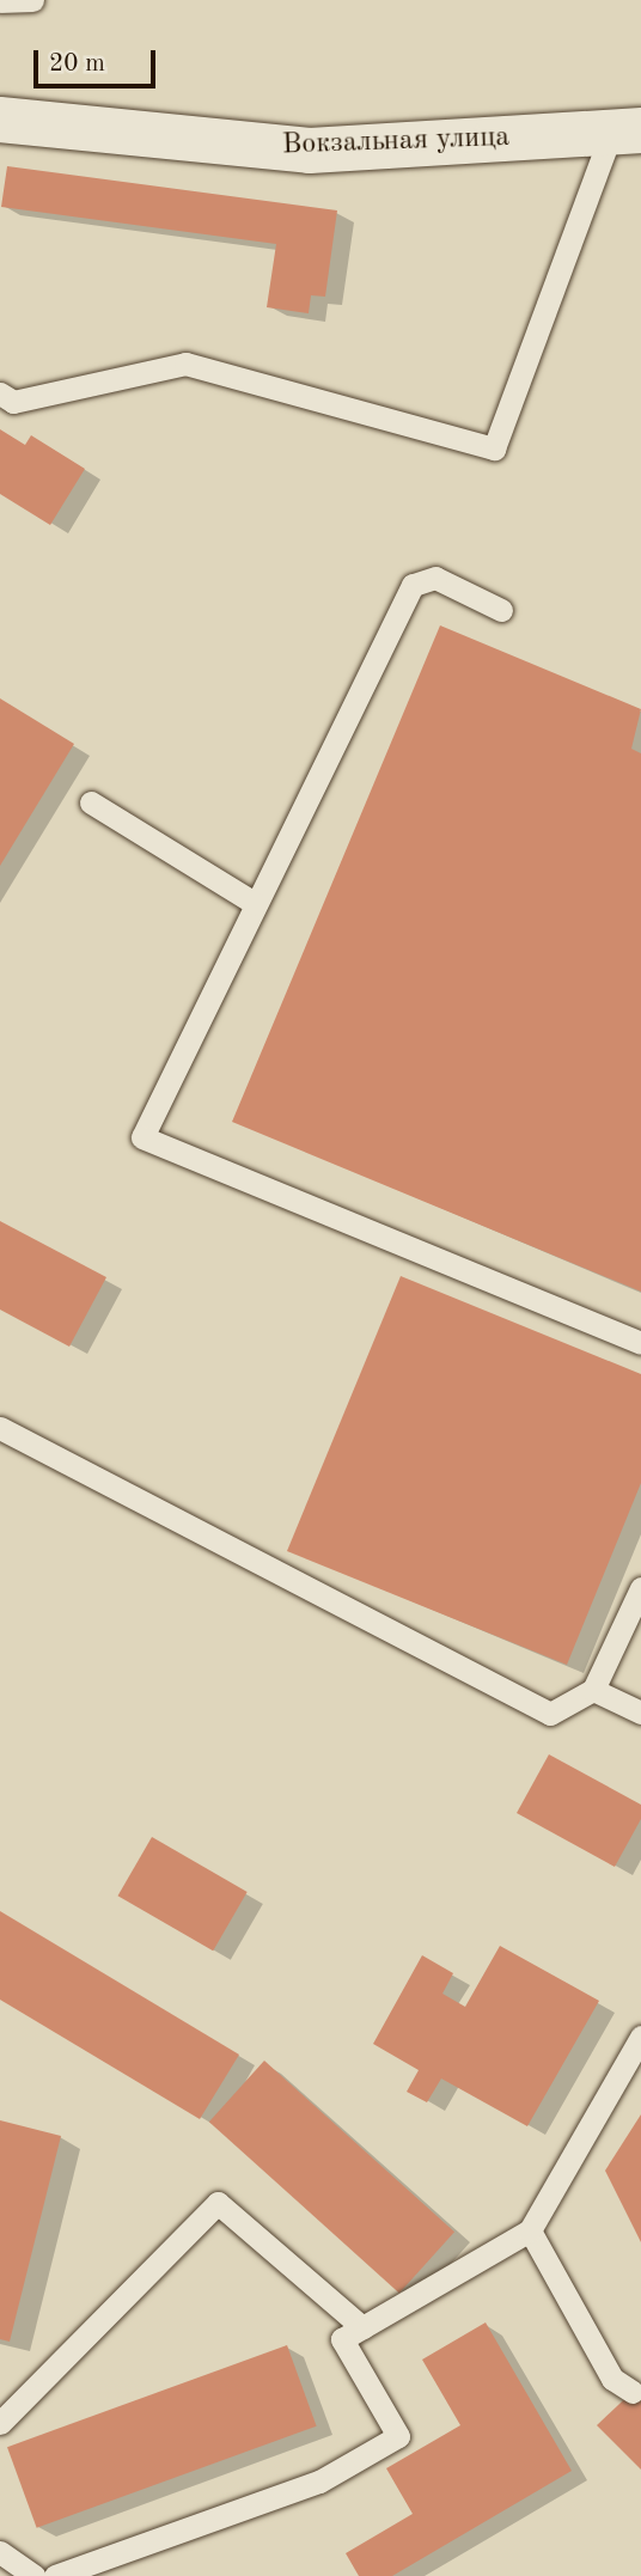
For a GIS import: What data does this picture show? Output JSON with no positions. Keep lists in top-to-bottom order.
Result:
{
  "streets": {
    "street": ["Вокзальная улица"]
  },
  "scale_bar": "20 m"
}
